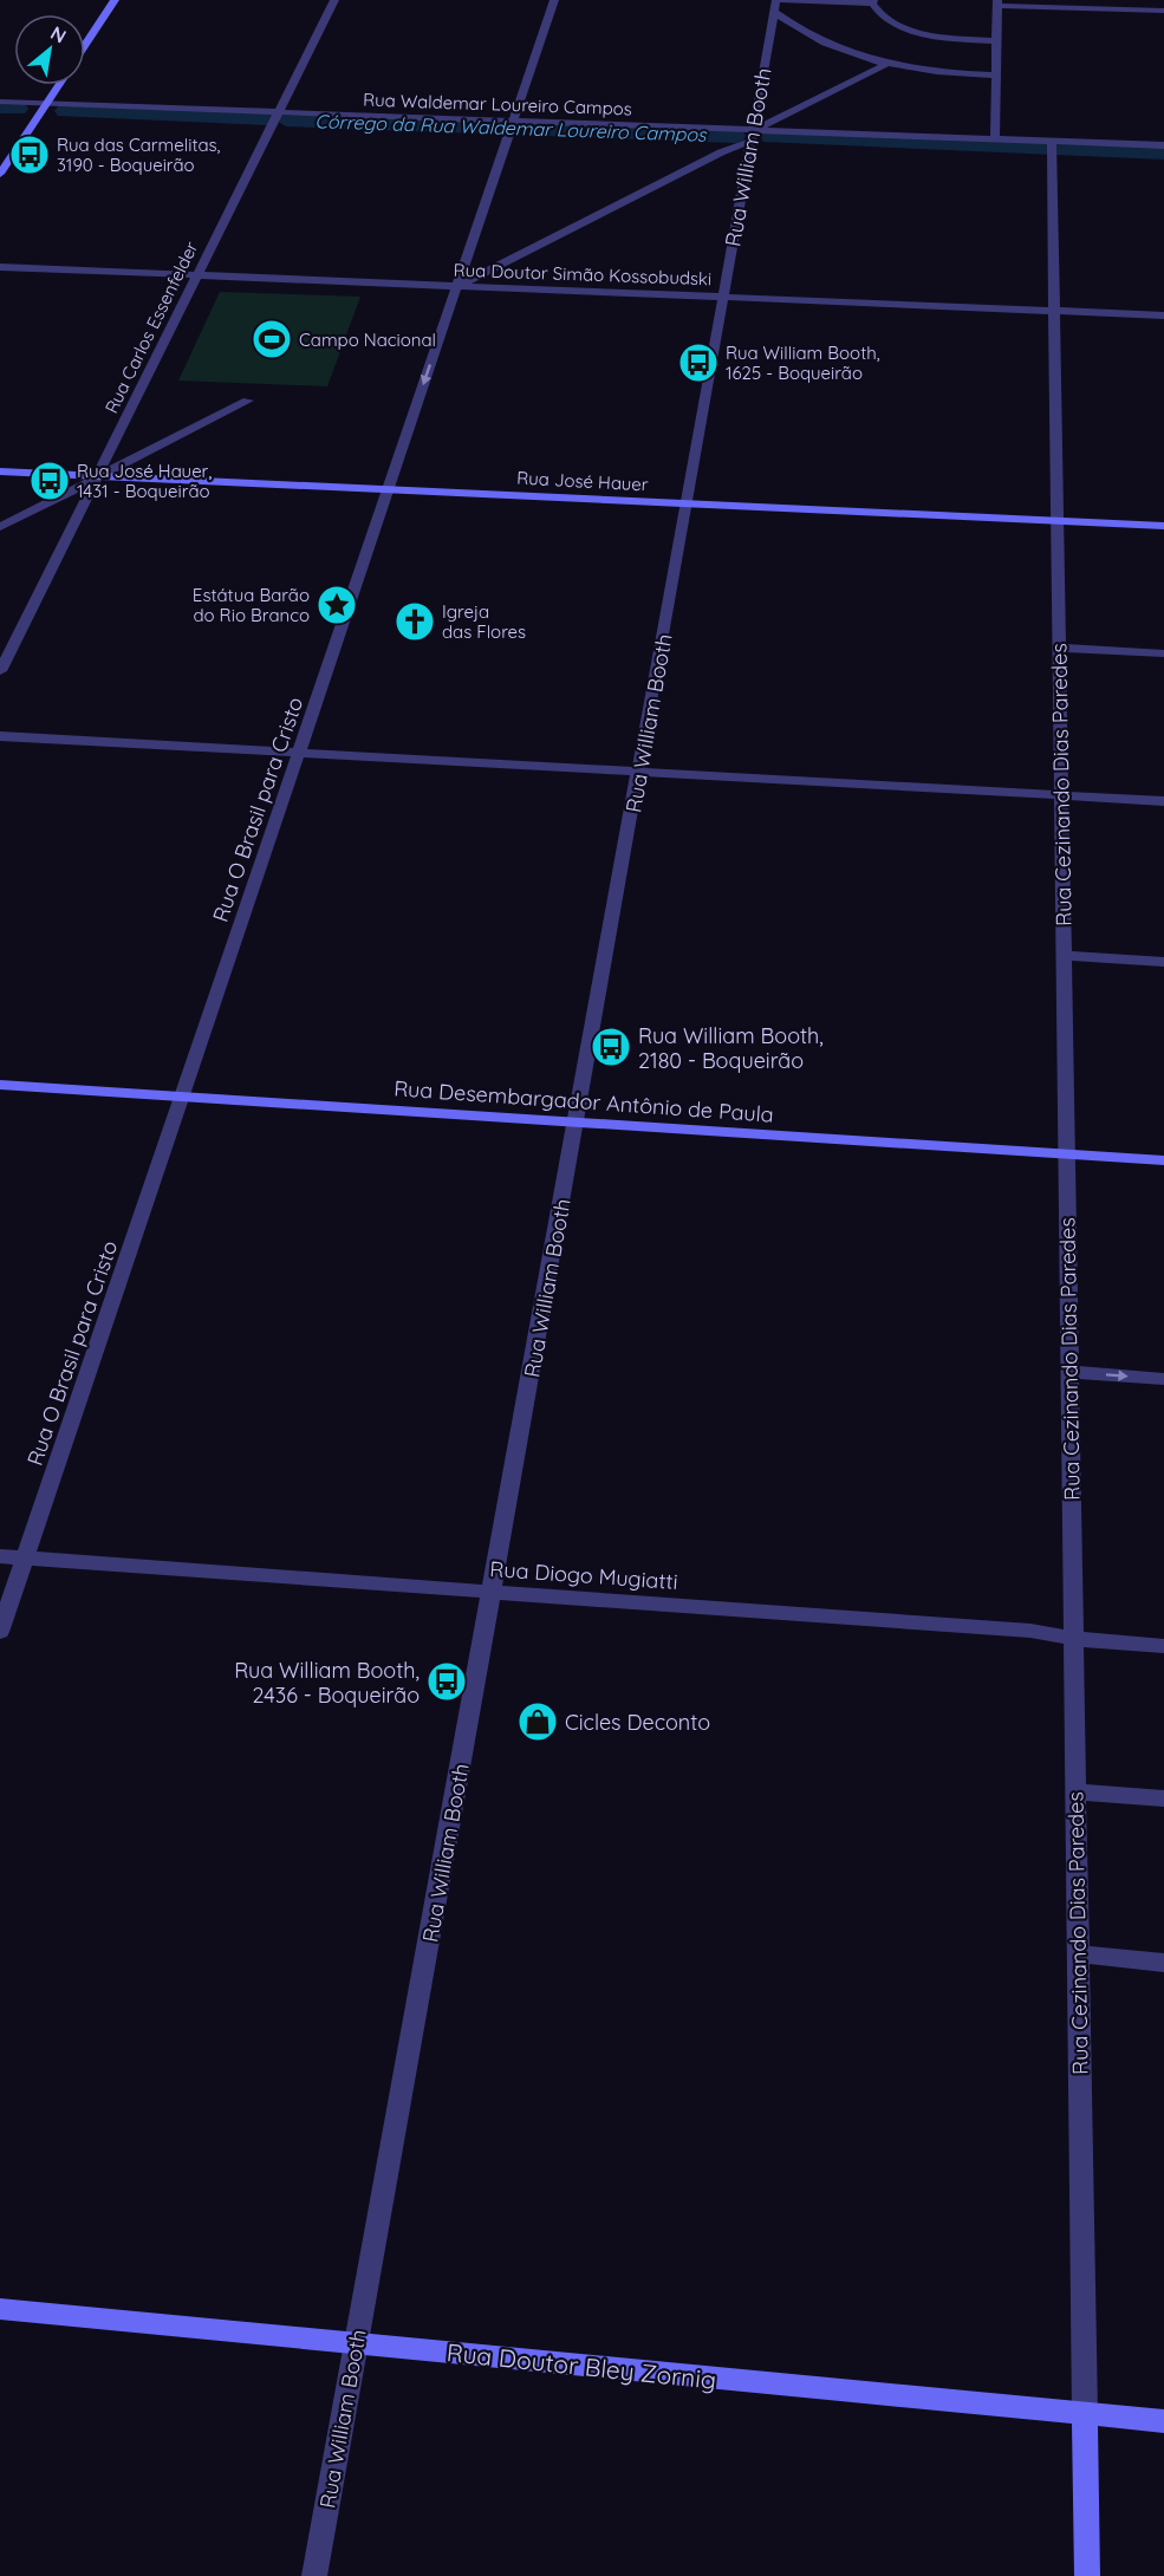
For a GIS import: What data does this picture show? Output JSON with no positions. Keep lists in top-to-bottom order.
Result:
{
  "streets": {
    "main road": [
      "Rua José Hauer",
      "Rua Cezinando Dias Paredes",
      "Rua Desembargador Antônio de Paula",
      "Rua Doutor Bley Zornig"
    ],
    "street": [
      "Rua Waldemar Loureiro Campos",
      "Rua William Booth",
      "Rua Doutor Simão Kossobudski",
      "Rua Carlos Essenfelder",
      "Rua O Brasil para Cristo",
      "Rua Diogo Mugiatti"
    ]
  },
  "crossings": [
    ["Rua Waldemar Loureiro Campos", "Rua William Booth"],
    ["Rua Waldemar Loureiro Campos", "Rua Carlos Essenfelder"],
    ["Rua Waldemar Loureiro Campos", "Rua Cezinando Dias Paredes"],
    ["Rua Waldemar Loureiro Campos", "Rua O Brasil para Cristo"],
    ["Rua William Booth", "Rua Doutor Simão Kossobudski"],
    ["Rua William Booth", "Rua José Hauer"],
    ["Rua William Booth", "Rua Desembargador Antônio de Paula"],
    ["Rua William Booth", "Rua Diogo Mugiatti"],
    ["Rua William Booth", "Rua Doutor Bley Zornig"],
    ["Rua Doutor Simão Kossobudski", "Rua Carlos Essenfelder"],
    ["Rua Doutor Simão Kossobudski", "Rua Cezinando Dias Paredes"],
    ["Rua Doutor Simão Kossobudski", "Rua O Brasil para Cristo"],
    ["Rua Carlos Essenfelder", "Rua José Hauer"],
    ["Rua José Hauer", "Rua Cezinando Dias Paredes"],
    ["Rua José Hauer", "Rua O Brasil para Cristo"],
    ["Rua Cezinando Dias Paredes", "Rua Desembargador Antônio de Paula"],
    ["Rua Cezinando Dias Paredes", "Rua Diogo Mugiatti"],
    ["Rua Cezinando Dias Paredes", "Rua Doutor Bley Zornig"],
    ["Rua O Brasil para Cristo", "Rua Desembargador Antônio de Paula"],
    ["Rua O Brasil para Cristo", "Rua Diogo Mugiatti"]
  ],
  "water": ["Córrego da Rua Waldemar Loureiro Campos"],
  "places": {
    "bus stop": [
      "Rua das Carmelitas, 3190 - Boqueirão",
      "Rua William Booth, 1625 - Boqueirão",
      "Rua José Hauer, 1431 - Boqueirão",
      "Rua William Booth, 2180 - Boqueirão",
      "Rua William Booth, 2436 - Boqueirão"
    ],
    "sports": ["Campo Nacional"],
    "place": ["Estátua Barão do Rio Branco"],
    "church": ["Igreja das Flores"],
    "shop": ["Cicles Deconto"]
  },
  "north": "top right"
}
